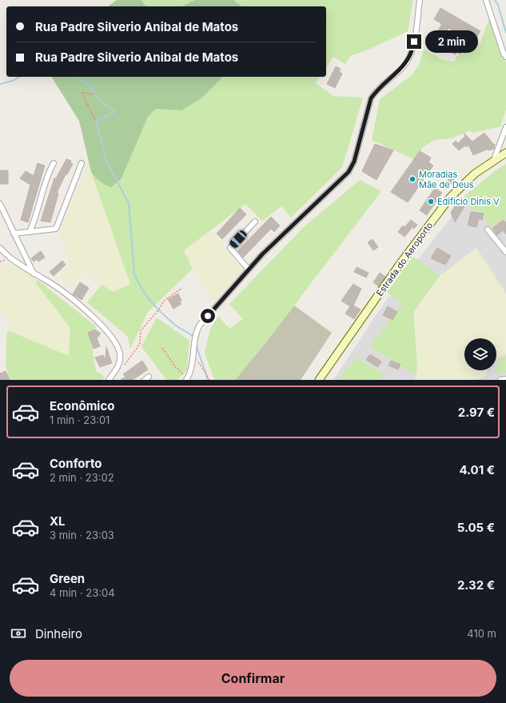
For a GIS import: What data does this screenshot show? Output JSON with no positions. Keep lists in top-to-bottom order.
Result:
{
  "streets": {
    "main road": ["Estrada do Aeroporto"]
  },
  "places": ["Moradias Mãe de Deus", "Edifício Dinis V"],
  "page": {
    "banner": ["Rua Padre Silverio Anibal de Matos", "Rua Padre Silverio Anibal de Matos"],
    "bubble": "2 min",
    "list": [
      {
        "name": "Econômico",
        "note": "1 min · 23:01",
        "value": "2.97 €"
      },
      {
        "name": "Conforto",
        "note": "2 min · 23:02",
        "value": "4.01 €"
      },
      {
        "name": "XL",
        "note": "3 min · 23:03",
        "value": "5.05 €"
      },
      {
        "name": "Green",
        "note": "4 min · 23:04",
        "value": "2.32 €"
      }
    ],
    "pay": ["Dinheiro", "410 m"],
    "buttons": "Confirmar"
  }
}
